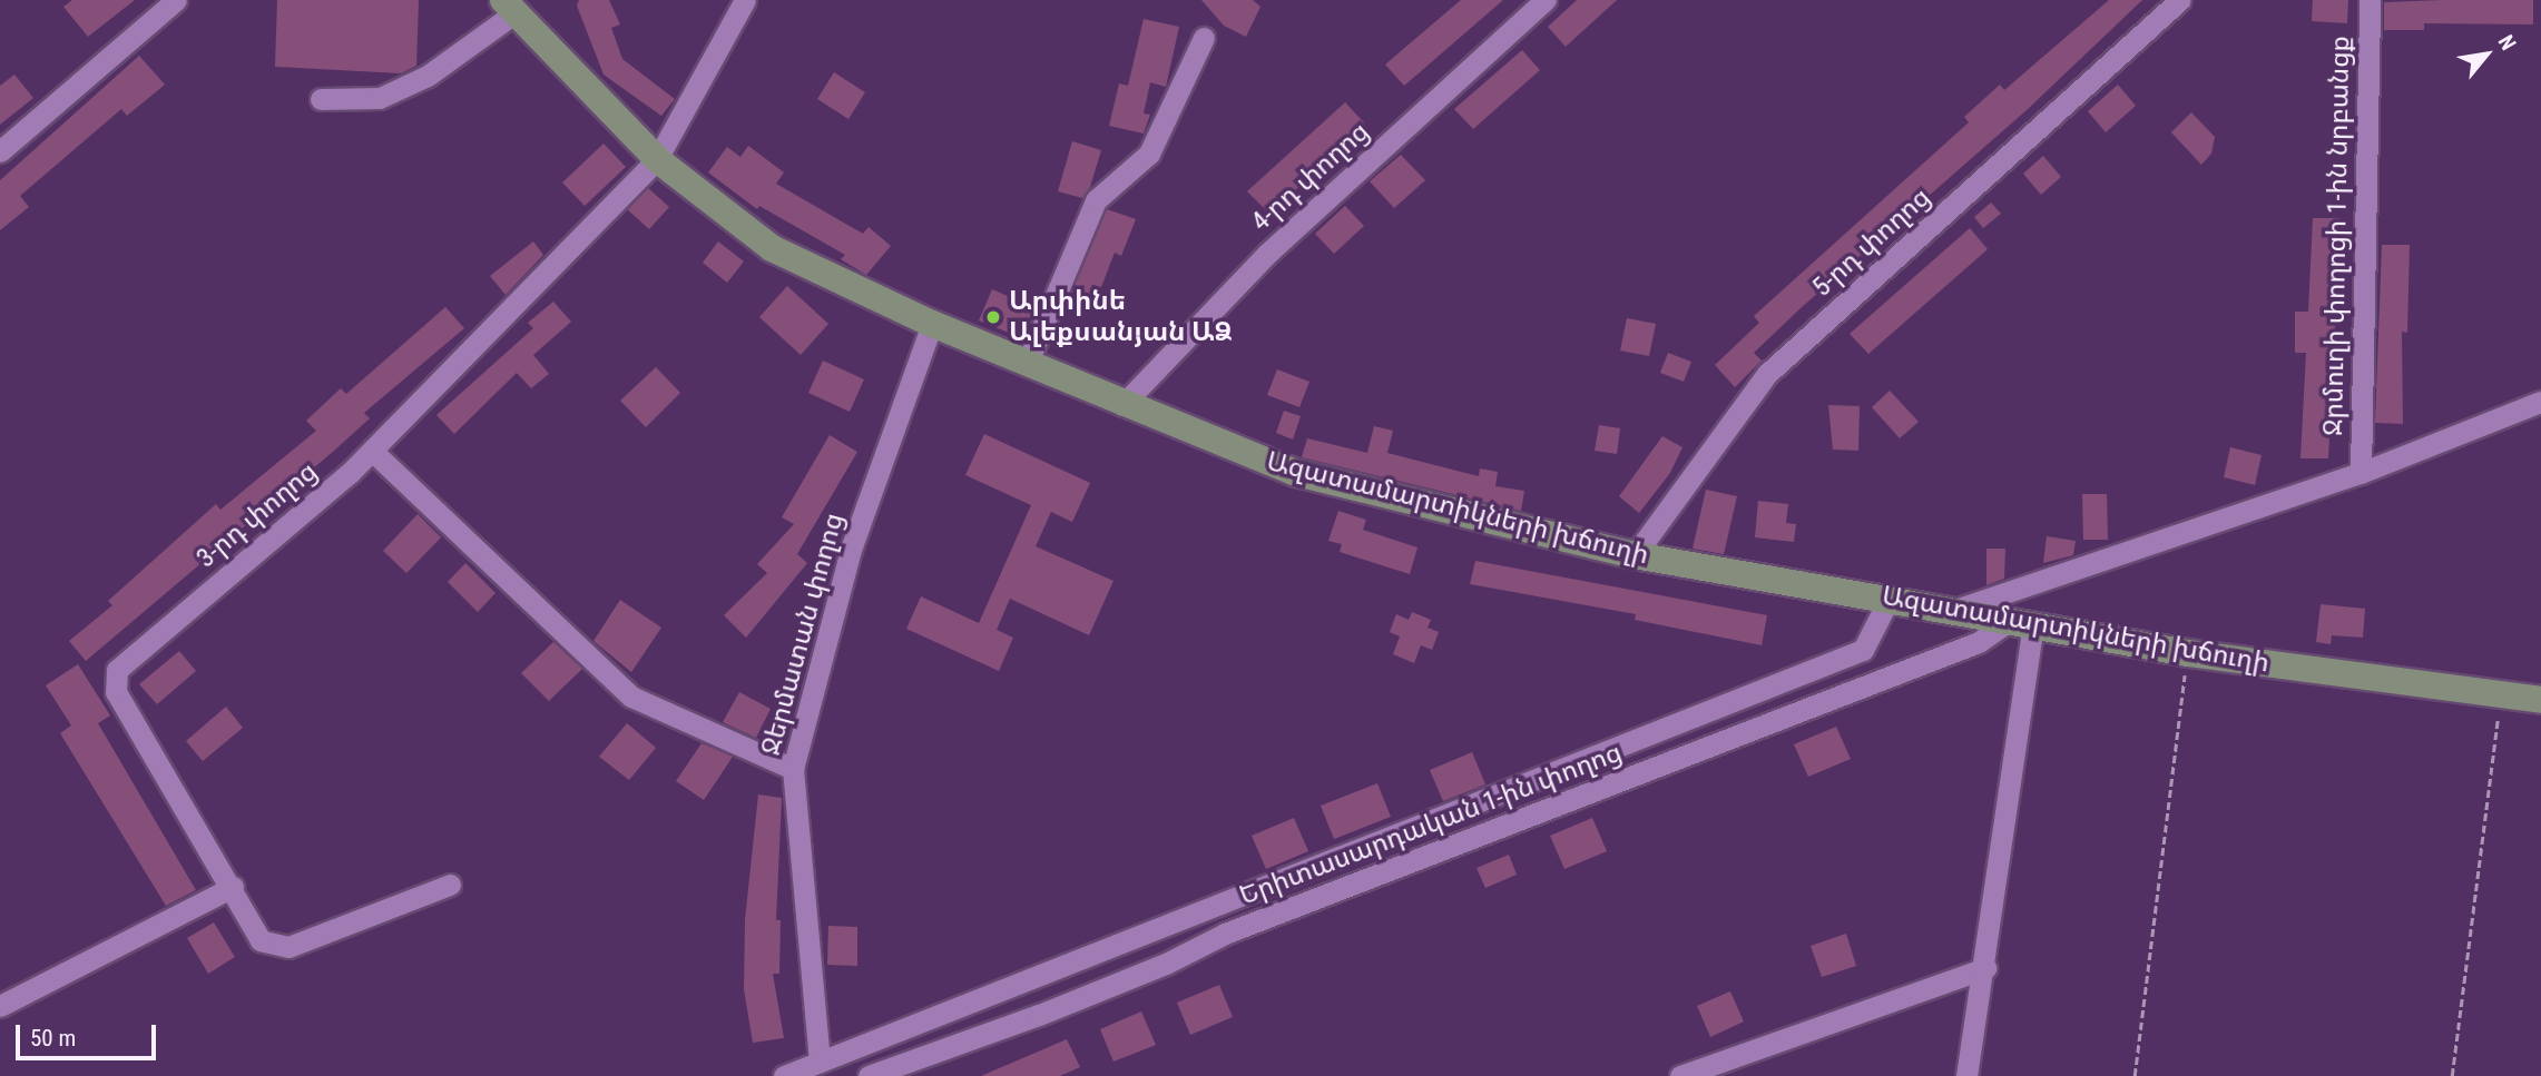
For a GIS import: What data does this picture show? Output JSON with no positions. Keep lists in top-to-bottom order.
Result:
{
  "streets": {
    "main road": ["Ազատամարտիկների խճուղի"],
    "street": [
      "4-րդ փողոց",
      "Ջրմուղի փողոցի 1-ին նրբանցք",
      "5-րդ փողոց",
      "3-րդ փողոց",
      "Ջերմատան փողոց",
      "Երիտասարդական 1-ին փողոց"
    ]
  },
  "crossings": [
    ["4-րդ փողոց", "Ազատամարտիկների խճուղի"],
    ["5-րդ փողոց", "Ազատամարտիկների խճուղի"],
    ["Ազատամարտիկների խճուղի", "3-րդ փողոց"],
    ["Ազատամարտիկների խճուղի", "Ջերմատան փողոց"],
    ["Ազատամարտիկների խճուղի", "Երիտասարդական 1-ին փողոց"]
  ],
  "places": ["Արփինե Ալեքսանյան ԱՁ"],
  "scale_bar": "50 m",
  "north": "top right"
}
